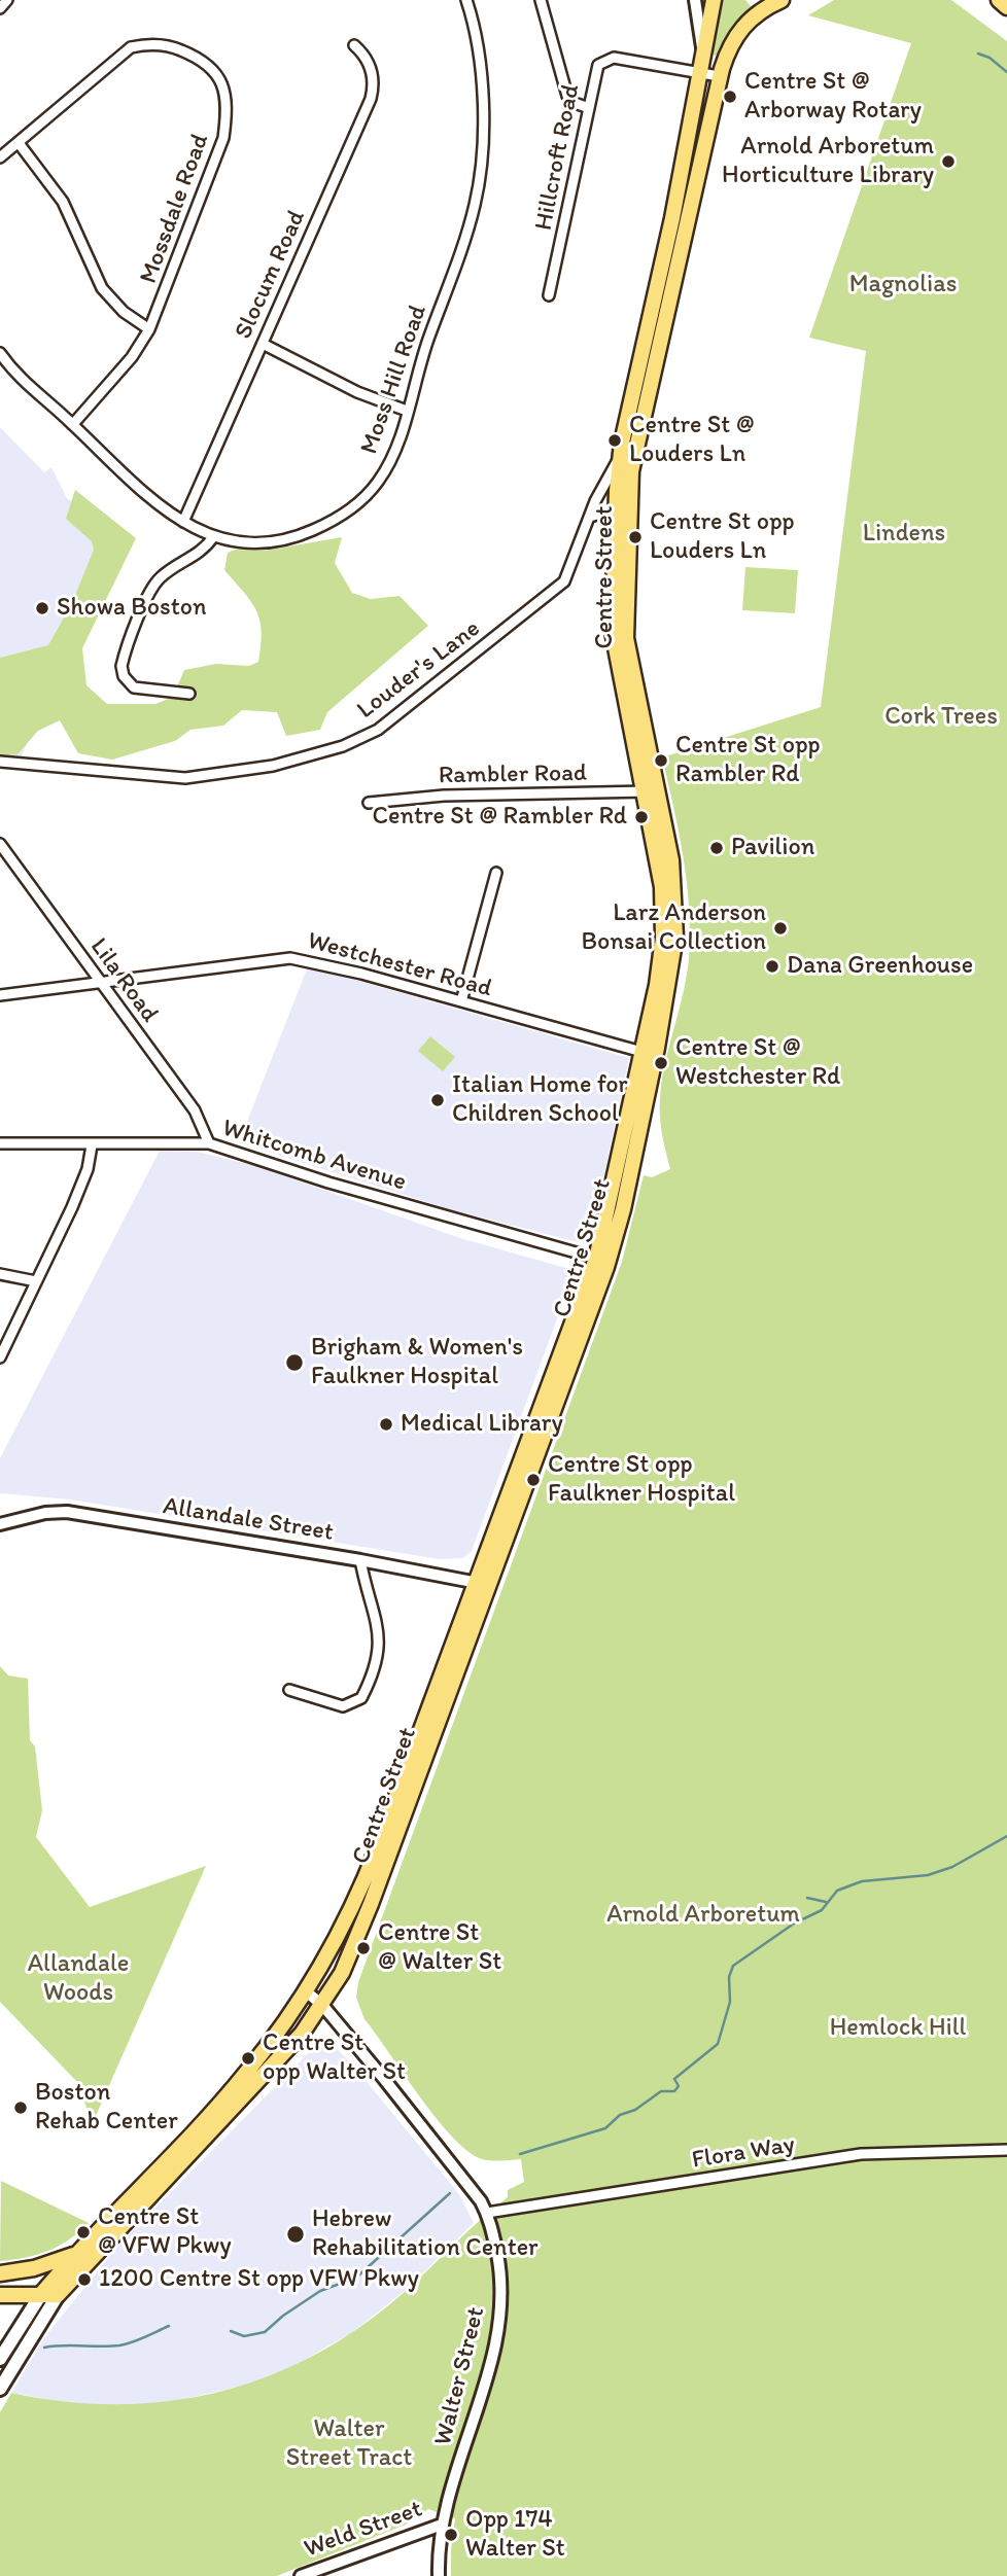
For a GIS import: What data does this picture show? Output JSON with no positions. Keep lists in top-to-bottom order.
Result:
{
  "streets": {
    "highway": ["Centre Street"],
    "street": [
      "Hillcroft Road",
      "Mossdale Road",
      "Slocum Road",
      "Moss Hill Road",
      "Louder's Lane",
      "Rambler Road",
      "Westchester Road",
      "Lila Road",
      "Whitcomb Avenue",
      "Allandale Street",
      "Flora Way",
      "Walter Street",
      "Weld Street"
    ]
  },
  "crossings": [
    ["Hillcroft Road", "Centre Street"],
    ["Mossdale Road", "Moss Hill Road"],
    ["Slocum Road", "Moss Hill Road"],
    ["Centre Street", "Louder's Lane"],
    ["Centre Street", "Rambler Road"],
    ["Centre Street", "Westchester Road"],
    ["Centre Street", "Whitcomb Avenue"],
    ["Centre Street", "Allandale Street"],
    ["Centre Street", "Walter Street"],
    ["Westchester Road", "Lila Road"],
    ["Lila Road", "Whitcomb Avenue"],
    ["Flora Way", "Walter Street"],
    ["Walter Street", "Weld Street"]
  ],
  "parks": [
    "Magnolias",
    "Lindens",
    "Cork Trees",
    "Arnold Arboretum",
    "Allandale Woods",
    "Hemlock Hill",
    "Walter Street Tract"
  ],
  "places": [
    "Centre St @ Arborway Rotary",
    "Arnold Arboretum Horticulture Library",
    "Centre St @ Louders Ln",
    "Centre St opp Louders Ln",
    "Showa Boston",
    "Centre St opp Rambler Rd",
    "Centre St @ Rambler Rd",
    "Pavilion",
    "Larz Anderson Bonsai Collection",
    "Dana Greenhouse",
    "Centre St @ Westchester Rd",
    "Italian Home for Children School",
    "Brigham & Women's Faulkner Hospital",
    "Medical Library",
    "Centre St opp Faulkner Hospital",
    "Centre St @ Walter St",
    "Centre St opp Walter St",
    "Boston Rehab Center",
    "Centre St @ VFW Pkwy",
    "Hebrew Rehabilitation Center",
    "1200 Centre St opp VFW Pkwy",
    "Opp 174 Walter St"
  ]
}
